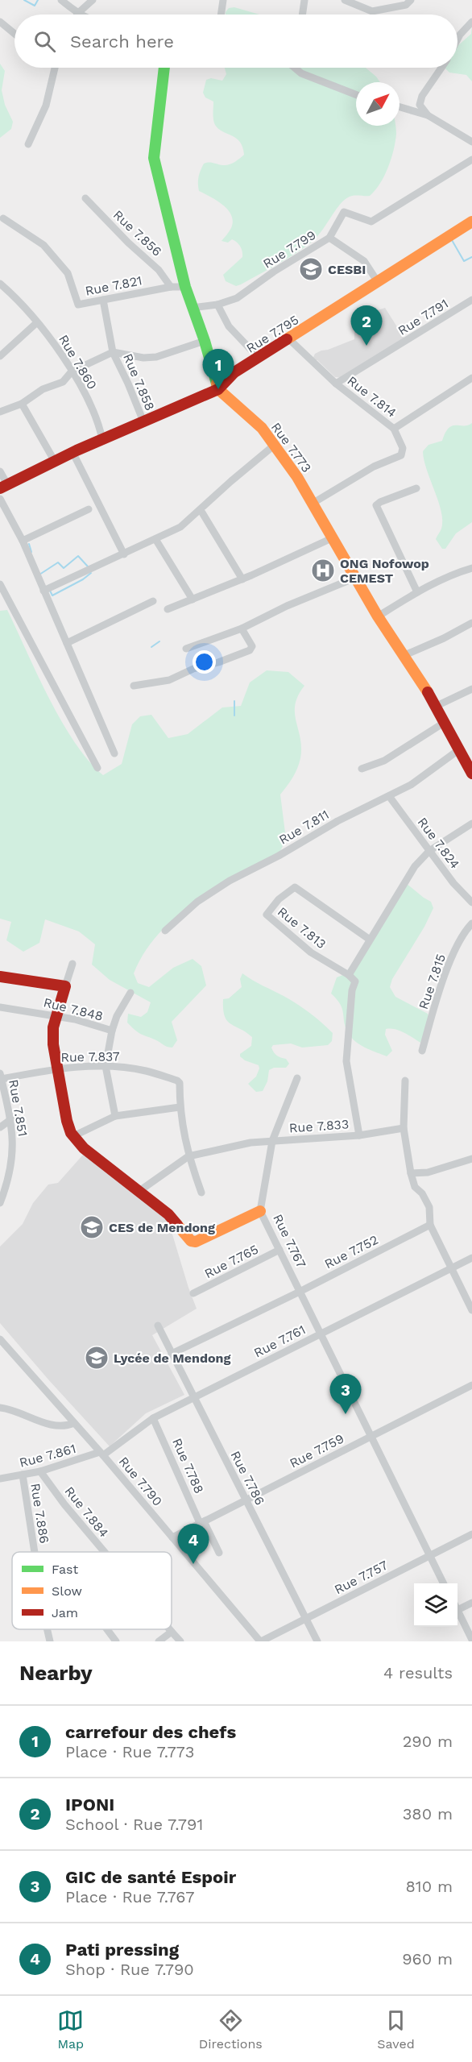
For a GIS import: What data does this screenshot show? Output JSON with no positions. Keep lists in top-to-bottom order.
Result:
{
  "streets": {
    "street": [
      "Rue 7.856",
      "Rue 7.799",
      "Rue 7.821",
      "Rue 7.791",
      "Rue 7.795",
      "Rue 7.860",
      "Rue 7.858",
      "Rue 7.814",
      "Rue 7.773",
      "Rue 7.811",
      "Rue 7.824",
      "Rue 7.813",
      "Rue 7.815",
      "Rue 7.848",
      "Rue 7.837",
      "Rue 7.851",
      "Rue 7.833",
      "Rue 7.767",
      "Rue 7.752",
      "Rue 7.765",
      "Rue 7.761",
      "Rue 7.759",
      "Rue 7.861",
      "Rue 7.788",
      "Rue 7.786",
      "Rue 7.790",
      "Rue 7.884",
      "Rue 7.886",
      "Rue 7.757"
    ]
  },
  "crossings": [
    ["Rue 7.856", "Rue 7.821"],
    ["Rue 7.821", "Rue 7.858"],
    ["Rue 7.791", "Rue 7.814"],
    ["Rue 7.795", "Rue 7.860"],
    ["Rue 7.795", "Rue 7.858"],
    ["Rue 7.795", "Rue 7.814"],
    ["Rue 7.795", "Rue 7.773"],
    ["Rue 7.773", "Rue 7.811"],
    ["Rue 7.811", "Rue 7.824"],
    ["Rue 7.848", "Rue 7.837"],
    ["Rue 7.848", "Rue 7.767"],
    ["Rue 7.837", "Rue 7.851"],
    ["Rue 7.837", "Rue 7.767"],
    ["Rue 7.833", "Rue 7.767"],
    ["Rue 7.767", "Rue 7.752"],
    ["Rue 7.767", "Rue 7.765"],
    ["Rue 7.767", "Rue 7.761"],
    ["Rue 7.767", "Rue 7.759"],
    ["Rue 7.767", "Rue 7.757"],
    ["Rue 7.752", "Rue 7.786"],
    ["Rue 7.761", "Rue 7.861"],
    ["Rue 7.761", "Rue 7.788"],
    ["Rue 7.761", "Rue 7.786"],
    ["Rue 7.761", "Rue 7.790"],
    ["Rue 7.759", "Rue 7.788"],
    ["Rue 7.759", "Rue 7.786"],
    ["Rue 7.759", "Rue 7.790"],
    ["Rue 7.861", "Rue 7.790"],
    ["Rue 7.861", "Rue 7.884"],
    ["Rue 7.861", "Rue 7.886"],
    ["Rue 7.786", "Rue 7.757"],
    ["Rue 7.790", "Rue 7.757"]
  ],
  "places": {
    "school or university": ["CESBI", "CES de Mendong", "Lycée de Mendong"],
    "hospital": ["ONG Nofowop CEMEST"]
  },
  "legend": ["Fast", "Slow", "Jam"],
  "north": "top right",
  "page": {
    "search": "Search here",
    "pins": [
      "2",
      "1",
      "3",
      "4"
    ],
    "heading": ["Nearby", "4 results"],
    "list": [
      {
        "mark": "1",
        "name": "carrefour des chefs",
        "note": "Place · Rue 7.773",
        "value": "290 m"
      },
      {
        "mark": "2",
        "name": "IPONI",
        "note": "School · Rue 7.791",
        "value": "380 m"
      },
      {
        "mark": "3",
        "name": "GIC de santé Espoir",
        "note": "Place · Rue 7.767",
        "value": "810 m"
      },
      {
        "mark": "4",
        "name": "Pati pressing",
        "note": "Shop · Rue 7.790",
        "value": "960 m"
      }
    ],
    "nav": ["Map", "Directions", "Saved"]
  }
}
